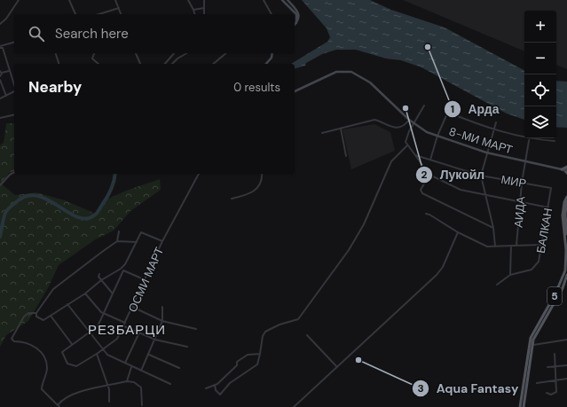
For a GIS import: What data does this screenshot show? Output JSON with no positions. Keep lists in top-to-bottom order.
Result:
{
  "streets": {
    "main road": ["8-МИ МАРТ", "5"],
    "street": [
      "МИР",
      "АИДА",
      "БАЛКАН",
      "ОСМИ МАРТ"
    ]
  },
  "crossings": [
    ["8-МИ МАРТ", "АИДА"],
    ["МИР", "АИДА"],
    ["МИР", "БАЛКАН"]
  ],
  "districts": ["РЕЗБАРЦИ"],
  "places": ["Арда", "Лукойл", "Aqua Fantasy"],
  "page": {
    "map_buttons": ["+", "−"],
    "search": "Search here",
    "heading": ["Nearby", "0 results"]
  }
}
